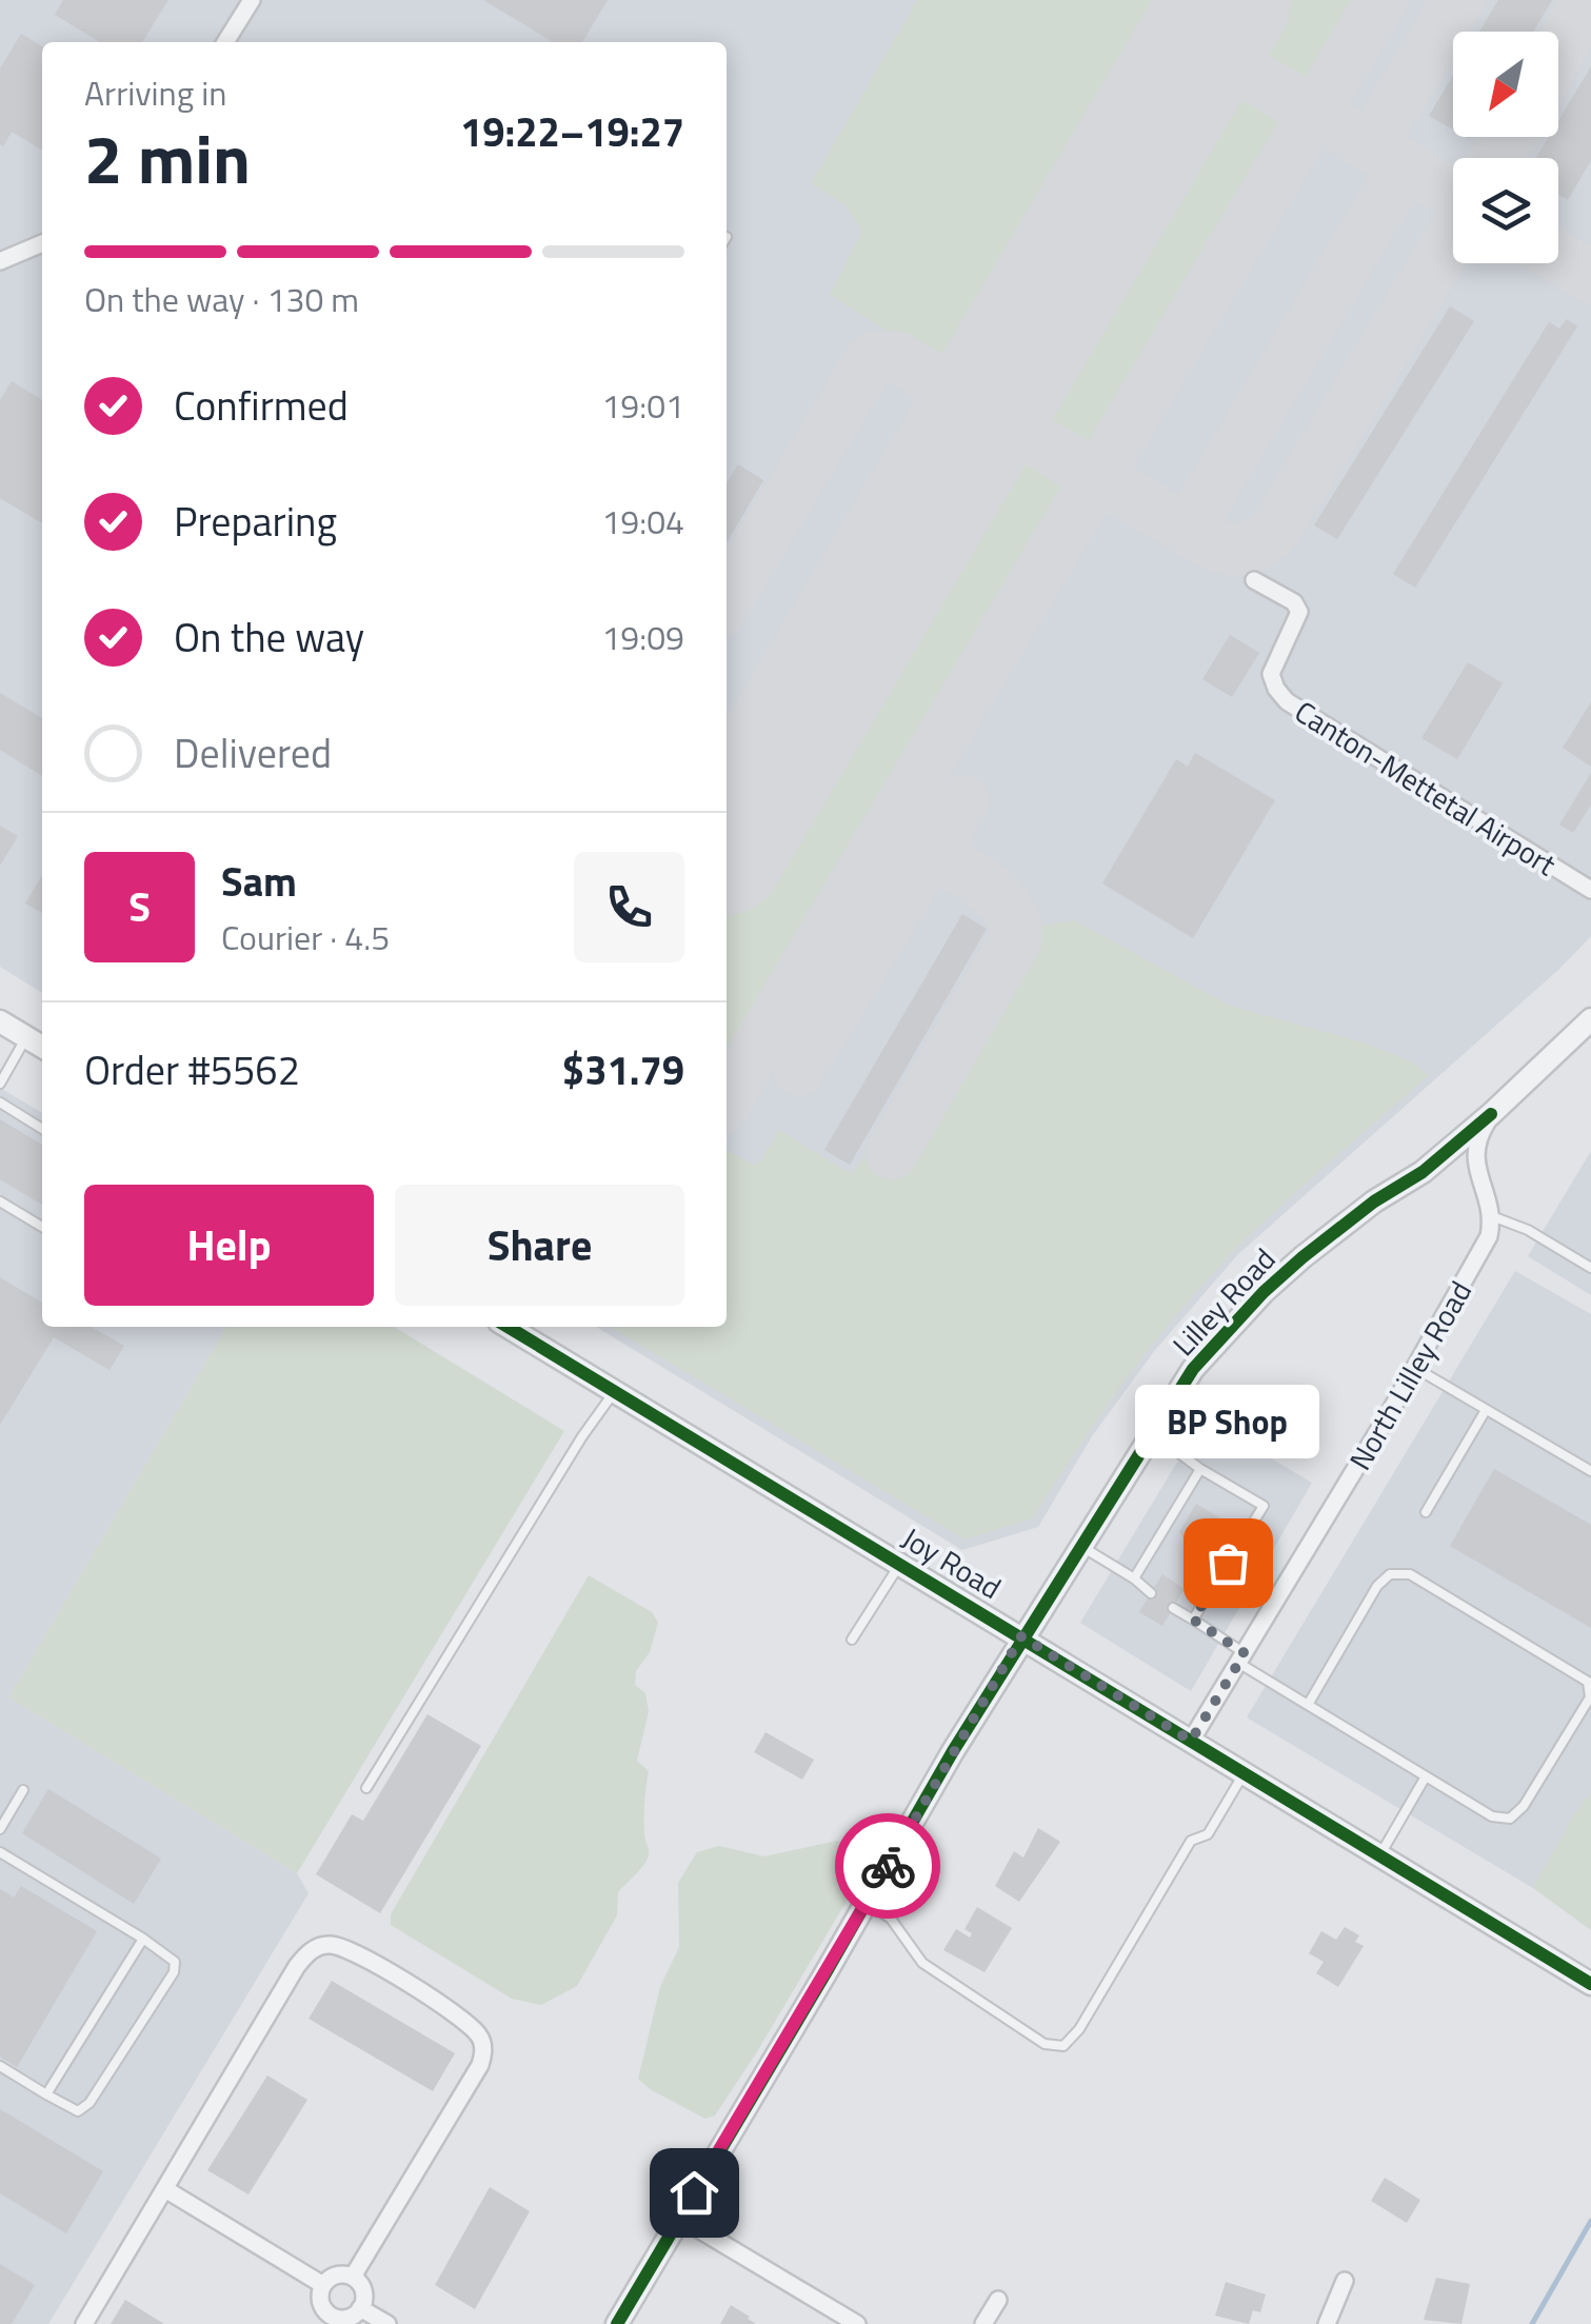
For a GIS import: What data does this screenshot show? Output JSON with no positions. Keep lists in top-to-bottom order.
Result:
{
  "streets": {
    "street": [
      "Canton-Mettetal Airport",
      "Lilley Road",
      "North Lilley Road",
      "Joy Road"
    ]
  },
  "crossings": [
    ["Lilley Road", "Joy Road"],
    ["North Lilley Road", "Joy Road"]
  ],
  "places": ["BP Shop"],
  "north": "bottom left",
  "page": {
    "heading": ["2 min", "Arriving in", "19:22–19:27"],
    "panel": [
      "Sam",
      "Courier · 4.5",
      "Order #5562",
      "$31.79"
    ],
    "bar": "On the way · 130 m",
    "list": [
      ["Confirmed", "19:01"],
      ["Preparing", "19:04"],
      ["On the way", "19:09"],
      "Delivered"
    ],
    "round": "S",
    "buttons": ["Help", "Share"],
    "bubble": "BP Shop"
  }
}
